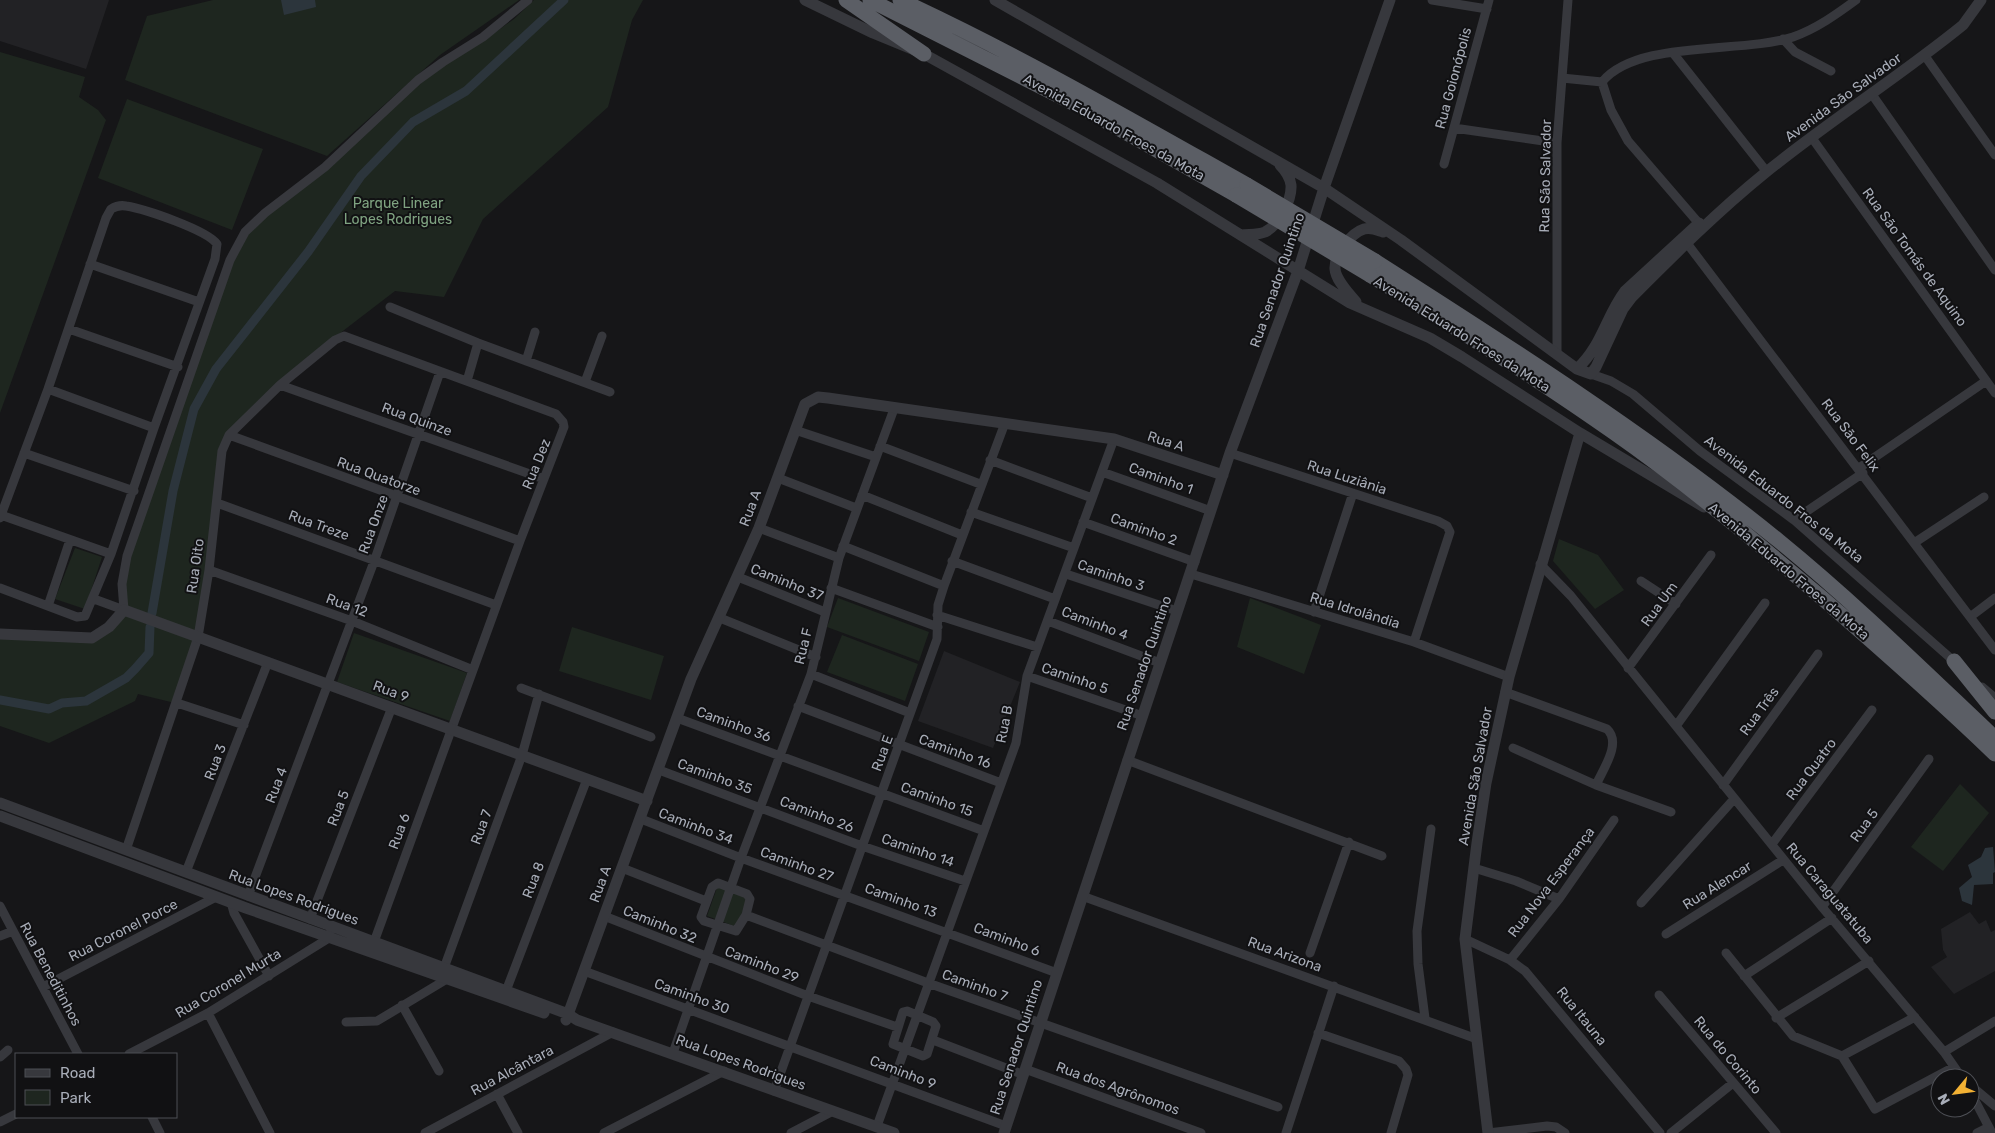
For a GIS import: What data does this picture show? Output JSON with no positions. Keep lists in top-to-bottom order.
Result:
{
  "streets": {
    "highway": ["Avenida Eduardo Froes da Mota"],
    "street": [
      "Rua Goionópolis",
      "Avenida São Salvador",
      "Rua São Salvador",
      "Rua São Tomás de Aquino",
      "Rua Senador Quintino",
      "Rua Quinze",
      "Rua São Felix",
      "Rua A",
      "Rua Dez",
      "Rua Quatorze",
      "Rua Luziânia",
      "Caminho 1",
      "Avenida Eduardo Fros da Mota",
      "Rua Onze",
      "Rua Treze",
      "Caminho 2",
      "Rua Oito",
      "Caminho 3",
      "Caminho 37",
      "Rua Um",
      "Rua 12",
      "Rua Idrolândia",
      "Caminho 4",
      "Rua F",
      "Caminho 5",
      "Rua 9",
      "Rua Três",
      "Caminho 36",
      "Rua B",
      "Caminho 16",
      "Rua E",
      "Rua 3",
      "Rua Quatro",
      "Caminho 35",
      "Rua 4",
      "Caminho 15",
      "Rua 5",
      "Caminho 26",
      "Caminho 34",
      "Rua 7",
      "Rua 6",
      "Caminho 14",
      "Caminho 27",
      "Rua 8",
      "Rua Nova Esperança",
      "Rua Alencar",
      "Rua Caraguatatuba",
      "Rua Lopes Rodrigues",
      "Caminho 13",
      "Caminho 32",
      "Rua Coronel Porce",
      "Caminho 6",
      "Rua Arizona",
      "Caminho 29",
      "Rua Beneditinhos",
      "Rua Coronel Murta",
      "Caminho 7",
      "Caminho 30",
      "Rua Itauna",
      "Rua do Corinto",
      "Rua Alcântara",
      "Caminho 9",
      "Rua dos Agrônomos"
    ]
  },
  "crossings": [
    ["Avenida São Salvador", "Rua São Tomás de Aquino"],
    ["Avenida São Salvador", "Rua São Felix"],
    ["Avenida São Salvador", "Avenida Eduardo Fros da Mota"],
    ["Avenida São Salvador", "Rua Idrolândia"],
    ["Avenida São Salvador", "Rua Caraguatatuba"],
    ["Avenida São Salvador", "Rua Arizona"],
    ["Avenida São Salvador", "Rua Itauna"],
    ["Rua Senador Quintino", "Rua A"],
    ["Rua Senador Quintino", "Rua Luziânia"],
    ["Rua Senador Quintino", "Caminho 1"],
    ["Rua Senador Quintino", "Caminho 2"],
    ["Rua Senador Quintino", "Caminho 3"],
    ["Rua Senador Quintino", "Rua Idrolândia"],
    ["Rua Senador Quintino", "Caminho 4"],
    ["Rua Senador Quintino", "Caminho 5"],
    ["Rua Senador Quintino", "Caminho 6"],
    ["Rua Senador Quintino", "Rua Arizona"],
    ["Rua Senador Quintino", "Caminho 7"],
    ["Rua Senador Quintino", "Caminho 9"],
    ["Rua Senador Quintino", "Rua dos Agrônomos"],
    ["Rua Quinze", "Rua Dez"],
    ["Rua Quinze", "Rua Onze"],
    ["Rua Quinze", "Rua Oito"],
    ["Rua A", "Caminho 37"],
    ["Rua A", "Rua F"],
    ["Rua A", "Rua 9"],
    ["Rua A", "Caminho 36"],
    ["Rua A", "Rua B"],
    ["Rua A", "Rua E"],
    ["Rua A", "Caminho 35"],
    ["Rua A", "Caminho 34"],
    ["Rua A", "Rua Lopes Rodrigues"],
    ["Rua A", "Caminho 32"],
    ["Rua A", "Caminho 30"],
    ["Rua Dez", "Rua Quatorze"],
    ["Rua Dez", "Rua Onze"],
    ["Rua Dez", "Rua Treze"],
    ["Rua Dez", "Rua Oito"],
    ["Rua Dez", "Rua 12"],
    ["Rua Dez", "Rua 9"],
    ["Rua Dez", "Rua 6"],
    ["Rua Quatorze", "Rua Onze"],
    ["Rua Quatorze", "Rua Oito"],
    ["Rua Luziânia", "Rua Idrolândia"],
    ["Caminho 1", "Rua B"],
    ["Rua Onze", "Rua Treze"],
    ["Rua Onze", "Rua 12"],
    ["Rua Onze", "Rua 9"],
    ["Rua Onze", "Rua 4"],
    ["Rua Treze", "Rua Oito"],
    ["Caminho 2", "Rua B"],
    ["Rua Oito", "Rua 12"],
    ["Rua Oito", "Rua 9"],
    ["Rua Oito", "Rua Lopes Rodrigues"],
    ["Caminho 3", "Rua B"],
    ["Caminho 37", "Rua F"],
    ["Rua Um", "Rua Caraguatatuba"],
    ["Caminho 4", "Rua B"],
    ["Rua F", "Caminho 36"],
    ["Rua F", "Caminho 16"],
    ["Rua F", "Caminho 35"],
    ["Rua F", "Caminho 26"],
    ["Rua F", "Caminho 34"],
    ["Rua F", "Caminho 27"],
    ["Caminho 5", "Rua B"],
    ["Rua 9", "Rua 3"],
    ["Rua 9", "Rua 4"],
    ["Rua 9", "Rua 5"],
    ["Rua 9", "Rua 7"],
    ["Rua 9", "Rua 6"],
    ["Rua 9", "Rua 8"],
    ["Rua Três", "Rua Caraguatatuba"],
    ["Caminho 36", "Rua E"],
    ["Caminho 36", "Caminho 15"],
    ["Rua B", "Caminho 16"],
    ["Rua B", "Caminho 15"],
    ["Rua B", "Caminho 14"],
    ["Rua B", "Caminho 13"],
    ["Rua B", "Caminho 6"],
    ["Rua B", "Caminho 7"],
    ["Caminho 16", "Rua E"],
    ["Rua E", "Caminho 15"],
    ["Rua E", "Caminho 26"],
    ["Rua E", "Caminho 14"],
    ["Rua E", "Caminho 27"],
    ["Rua E", "Rua Lopes Rodrigues"],
    ["Rua E", "Caminho 13"],
    ["Rua E", "Caminho 29"],
    ["Rua E", "Caminho 7"],
    ["Rua E", "Caminho 30"],
    ["Rua E", "Caminho 9"],
    ["Rua 3", "Rua Lopes Rodrigues"],
    ["Rua Quatro", "Rua Caraguatatuba"],
    ["Caminho 35", "Caminho 26"],
    ["Rua 4", "Rua Lopes Rodrigues"],
    ["Rua 5", "Rua Caraguatatuba"],
    ["Rua 5", "Rua Lopes Rodrigues"],
    ["Caminho 26", "Caminho 14"],
    ["Caminho 34", "Caminho 27"],
    ["Rua 7", "Rua Lopes Rodrigues"],
    ["Rua 6", "Rua Lopes Rodrigues"],
    ["Caminho 27", "Caminho 13"],
    ["Rua 8", "Rua Lopes Rodrigues"],
    ["Rua Nova Esperança", "Rua Itauna"],
    ["Rua Alencar", "Rua Caraguatatuba"],
    ["Rua Lopes Rodrigues", "Rua Coronel Porce"],
    ["Rua Lopes Rodrigues", "Rua Coronel Murta"],
    ["Rua Lopes Rodrigues", "Rua Alcântara"],
    ["Caminho 13", "Caminho 6"],
    ["Caminho 32", "Caminho 29"],
    ["Rua Coronel Porce", "Rua Beneditinhos"],
    ["Caminho 30", "Caminho 9"]
  ],
  "parks": ["Parque Linear Lopes Rodrigues"],
  "legend": ["Road", "Park"],
  "north": "bottom left"
}
